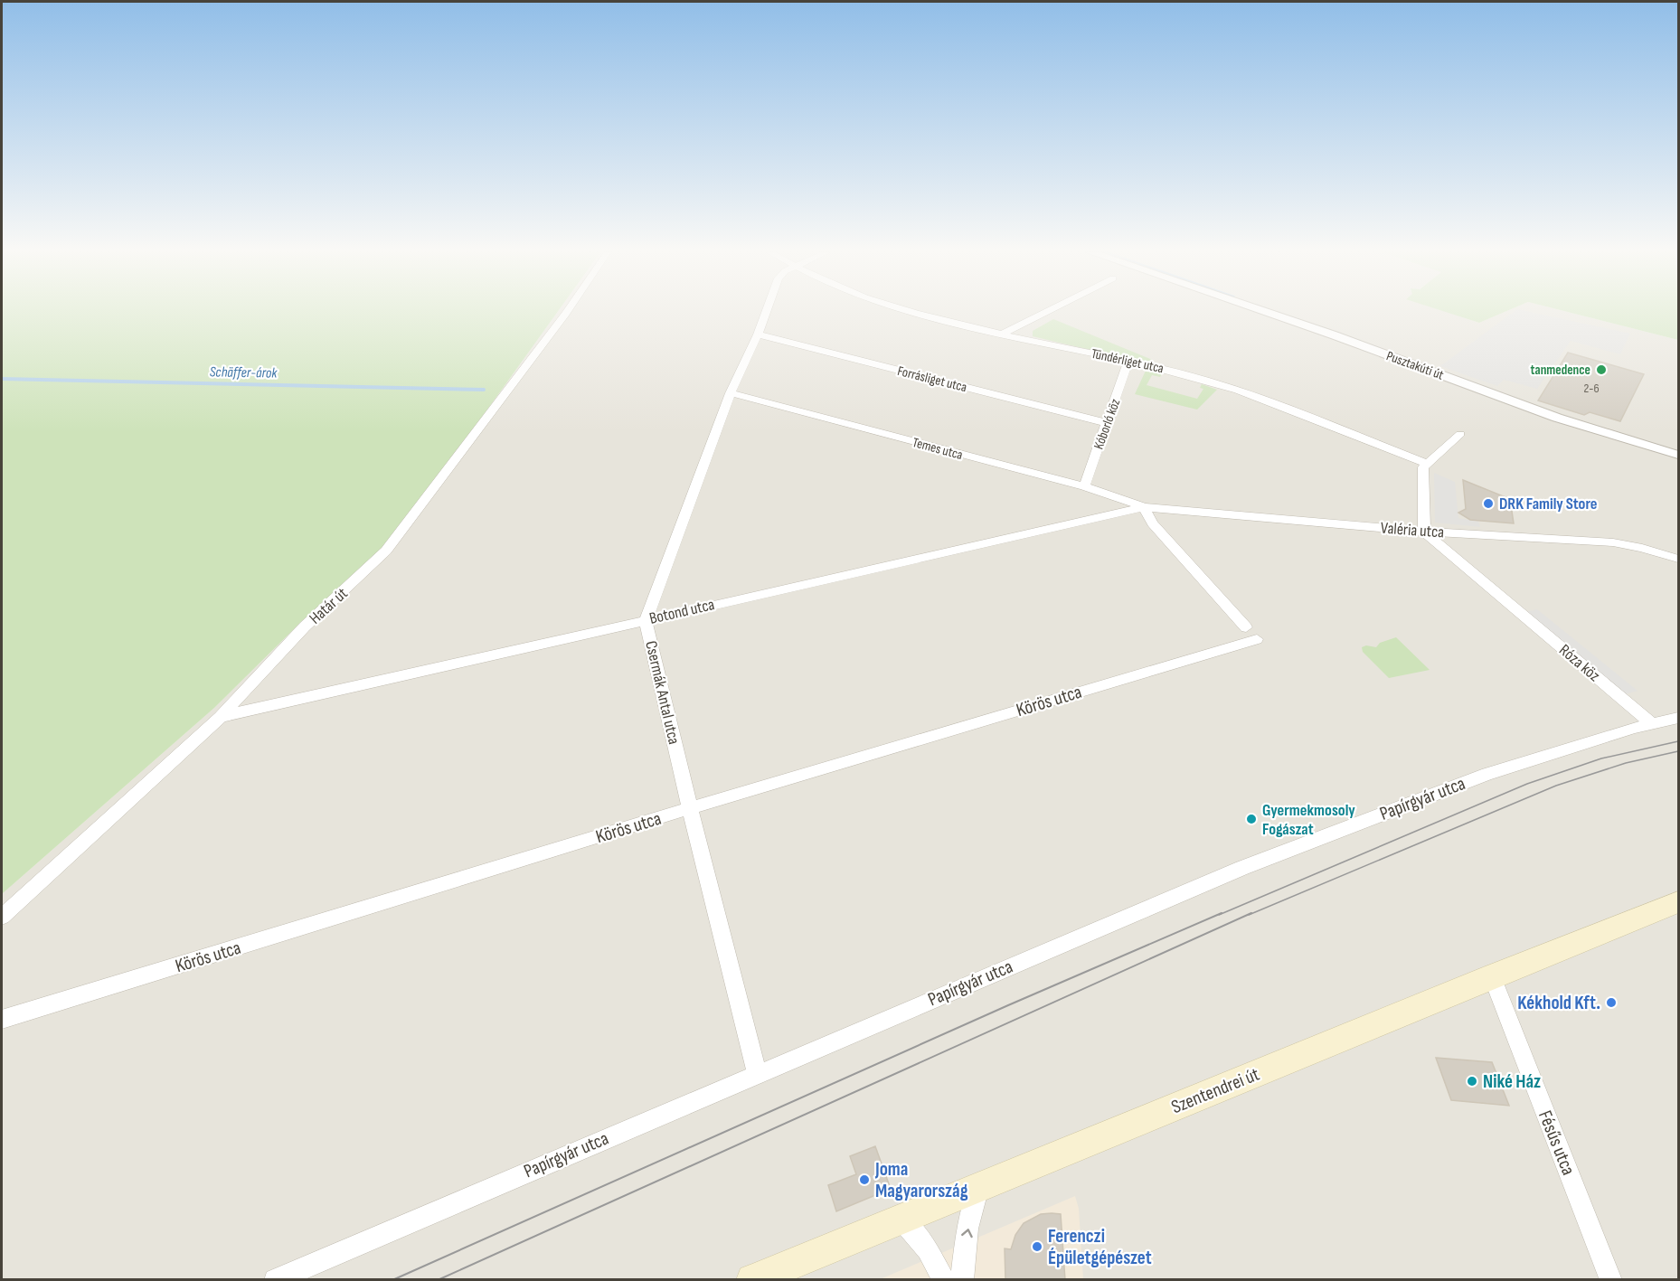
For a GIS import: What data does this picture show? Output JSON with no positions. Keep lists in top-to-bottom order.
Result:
{
  "streets": {
    "main road": ["Szentendrei út"],
    "street": [
      "Tündérliget utca",
      "Pusztakúti út",
      "Forrásliget utca",
      "Kóborló köz",
      "Temes utca",
      "Valéria utca",
      "Határ út",
      "Botond utca",
      "Róza köz",
      "Csermák Antal utca",
      "Körös utca",
      "Papírgyár utca",
      "Fésűs utca"
    ]
  },
  "crossings": [
    ["Tündérliget utca", "Kóborló köz"],
    ["Forrásliget utca", "Kóborló köz"],
    ["Forrásliget utca", "Csermák Antal utca"],
    ["Kóborló köz", "Temes utca"],
    ["Temes utca", "Valéria utca"],
    ["Temes utca", "Botond utca"],
    ["Temes utca", "Csermák Antal utca"],
    ["Temes utca", "Körös utca"],
    ["Valéria utca", "Botond utca"],
    ["Valéria utca", "Róza köz"],
    ["Valéria utca", "Körös utca"],
    ["Határ út", "Botond utca"],
    ["Botond utca", "Csermák Antal utca"],
    ["Botond utca", "Körös utca"],
    ["Róza köz", "Papírgyár utca"],
    ["Csermák Antal utca", "Körös utca"],
    ["Csermák Antal utca", "Papírgyár utca"],
    ["Szentendrei út", "Fésűs utca"]
  ],
  "water": ["Schäffer-árok"],
  "places": [
    "tanmedence",
    "DRK Family Store",
    "Gyermekmosoly Fogászat",
    "Kékhold Kft.",
    "Niké Ház",
    "Joma Magyarország",
    "Ferenczi Épületgépészet"
  ],
  "house_numbers": ["2-6"]
}
